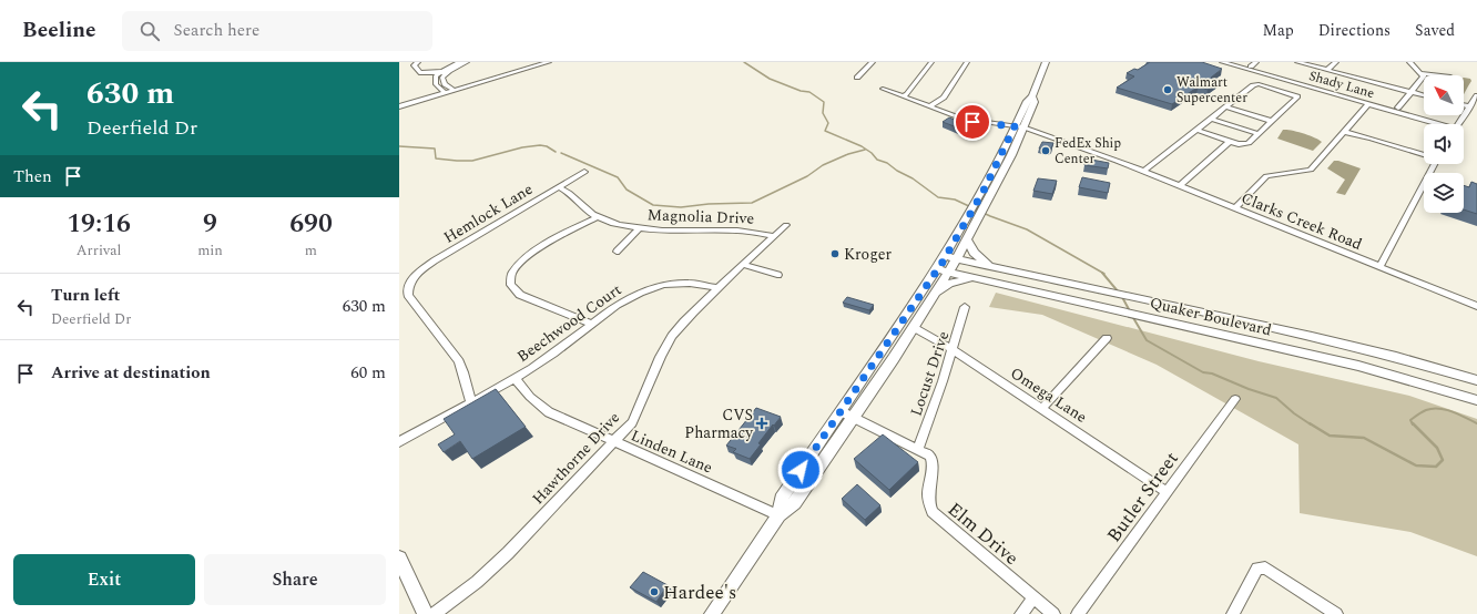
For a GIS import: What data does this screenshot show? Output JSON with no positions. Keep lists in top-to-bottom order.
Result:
{
  "streets": {
    "main road": ["Quaker Boulevard"],
    "street": [
      "Shady Lane",
      "Hemlock Lane",
      "Magnolia Drive",
      "Clarks Creek Road",
      "Beechwood Court",
      "Locust Drive",
      "Omega Lane",
      "Linden Lane",
      "Hawthorne Drive",
      "Butler Street",
      "Elm Drive"
    ]
  },
  "crossings": [
    ["Hemlock Lane", "Magnolia Drive"],
    ["Hemlock Lane", "Beechwood Court"],
    ["Magnolia Drive", "Hawthorne Drive"],
    ["Beechwood Court", "Linden Lane"],
    ["Beechwood Court", "Hawthorne Drive"],
    ["Locust Drive", "Omega Lane"],
    ["Locust Drive", "Elm Drive"],
    ["Omega Lane", "Butler Street"],
    ["Linden Lane", "Hawthorne Drive"]
  ],
  "places": {
    "other": [
      "Walmart Supercenter",
      "FedEx Ship Center",
      "Kroger",
      "Hardee's"
    ],
    "health": ["CVS Pharmacy"]
  },
  "north": "top left",
  "page": {
    "header": "Beeline",
    "search": "Search here",
    "nav": ["Map", "Directions", "Saved"],
    "turn": ["630 m", "Deerfield Dr"],
    "then": "Then",
    "eta": [
      "19:16",
      "Arrival",
      "9",
      "min",
      "690",
      "m"
    ],
    "list": [
      {
        "name": "Turn left",
        "note": "Deerfield Dr",
        "value": "630 m"
      },
      {
        "name": "Arrive at destination",
        "value": "60 m"
      }
    ],
    "buttons": ["Exit", "Share"]
  }
}
